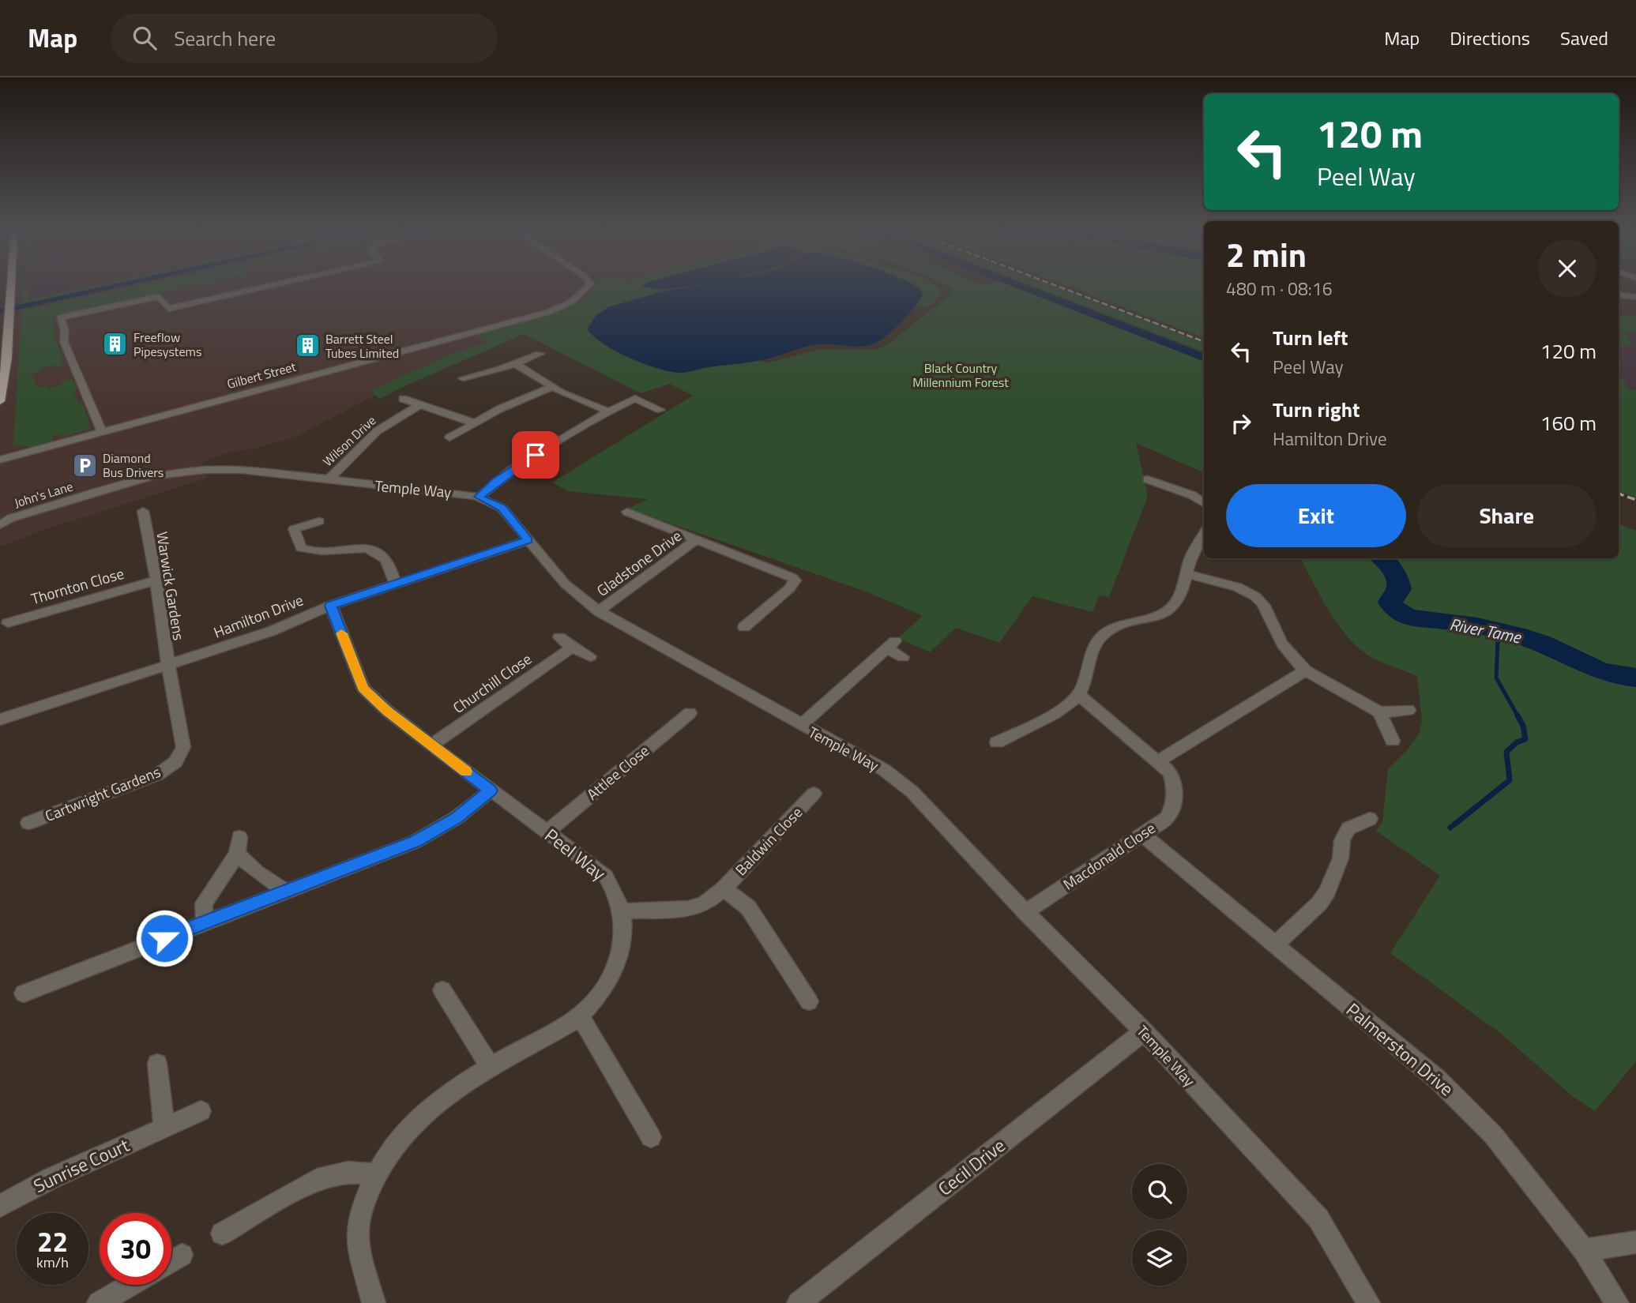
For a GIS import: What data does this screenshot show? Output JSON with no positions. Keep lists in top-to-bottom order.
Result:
{
  "streets": {
    "street": [
      "Gilbert Street",
      "Wilson Drive",
      "Temple Way",
      "John's Lane",
      "Gladstone Drive",
      "Thornton Close",
      "Warwick Gardens",
      "Hamilton Drive",
      "Churchill Close",
      "Attlee Close",
      "Cartwright Gardens",
      "Baldwin Close",
      "Peel Way",
      "Macdonald Close",
      "Palmerston Drive",
      "Sunrise Court",
      "Cecil Drive"
    ]
  },
  "crossings": [
    ["Wilson Drive", "Temple Way"],
    ["Temple Way", "John's Lane"],
    ["Temple Way", "Gladstone Drive"],
    ["Temple Way", "Hamilton Drive"],
    ["Temple Way", "Macdonald Close"],
    ["Temple Way", "Cecil Drive"],
    ["Thornton Close", "Warwick Gardens"],
    ["Warwick Gardens", "Hamilton Drive"],
    ["Warwick Gardens", "Cartwright Gardens"],
    ["Hamilton Drive", "Cartwright Gardens"],
    ["Hamilton Drive", "Peel Way"],
    ["Churchill Close", "Peel Way"],
    ["Attlee Close", "Peel Way"],
    ["Baldwin Close", "Peel Way"],
    ["Macdonald Close", "Palmerston Drive"]
  ],
  "water": ["River Tame"],
  "parks": ["Black Country Millennium Forest"],
  "places": {
    "building": ["Freeflow Pipesystems", "Barrett Steel Tubes Limited"],
    "parking": ["Diamond Bus Drivers"]
  },
  "page": {
    "header": "Map",
    "search": "Search here",
    "nav": ["Map", "Directions", "Saved"],
    "turn": ["120 m", "Peel Way"],
    "heading": ["2 min", "480 m · 08:16"],
    "list": [
      {
        "name": "Turn left",
        "note": "Peel Way",
        "value": "120 m"
      },
      {
        "name": "Turn right",
        "note": "Hamilton Drive",
        "value": "160 m"
      }
    ],
    "buttons": ["Exit", "Share"],
    "speed": "22 km/h",
    "limit": "30"
  }
}
